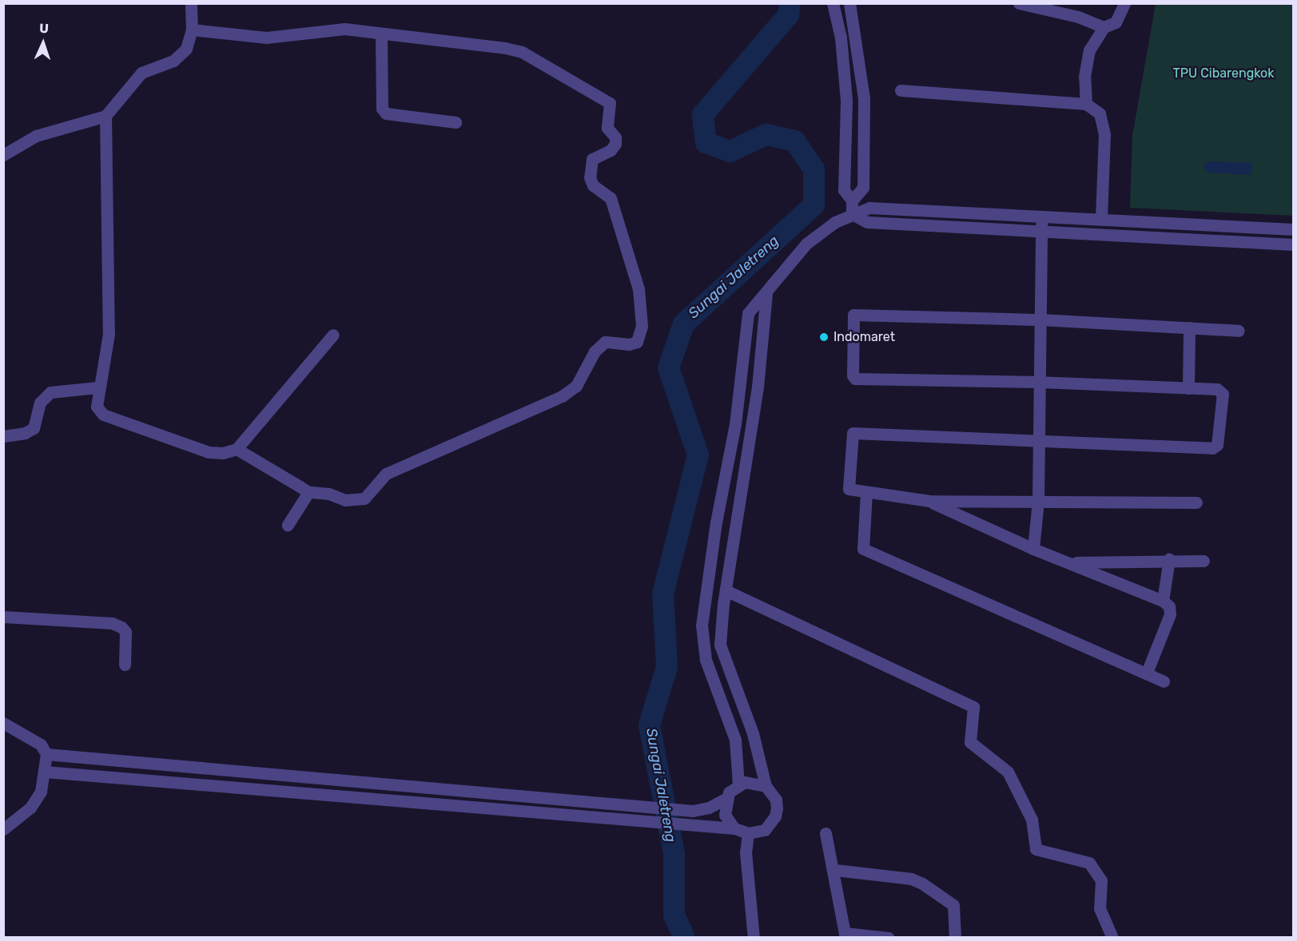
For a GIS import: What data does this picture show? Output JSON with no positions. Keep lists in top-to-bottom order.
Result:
{
  "water": ["Sungai Jaletreng"],
  "parks": ["TPU Cibarengkok"],
  "places": ["Indomaret"],
  "north": "top"
}
